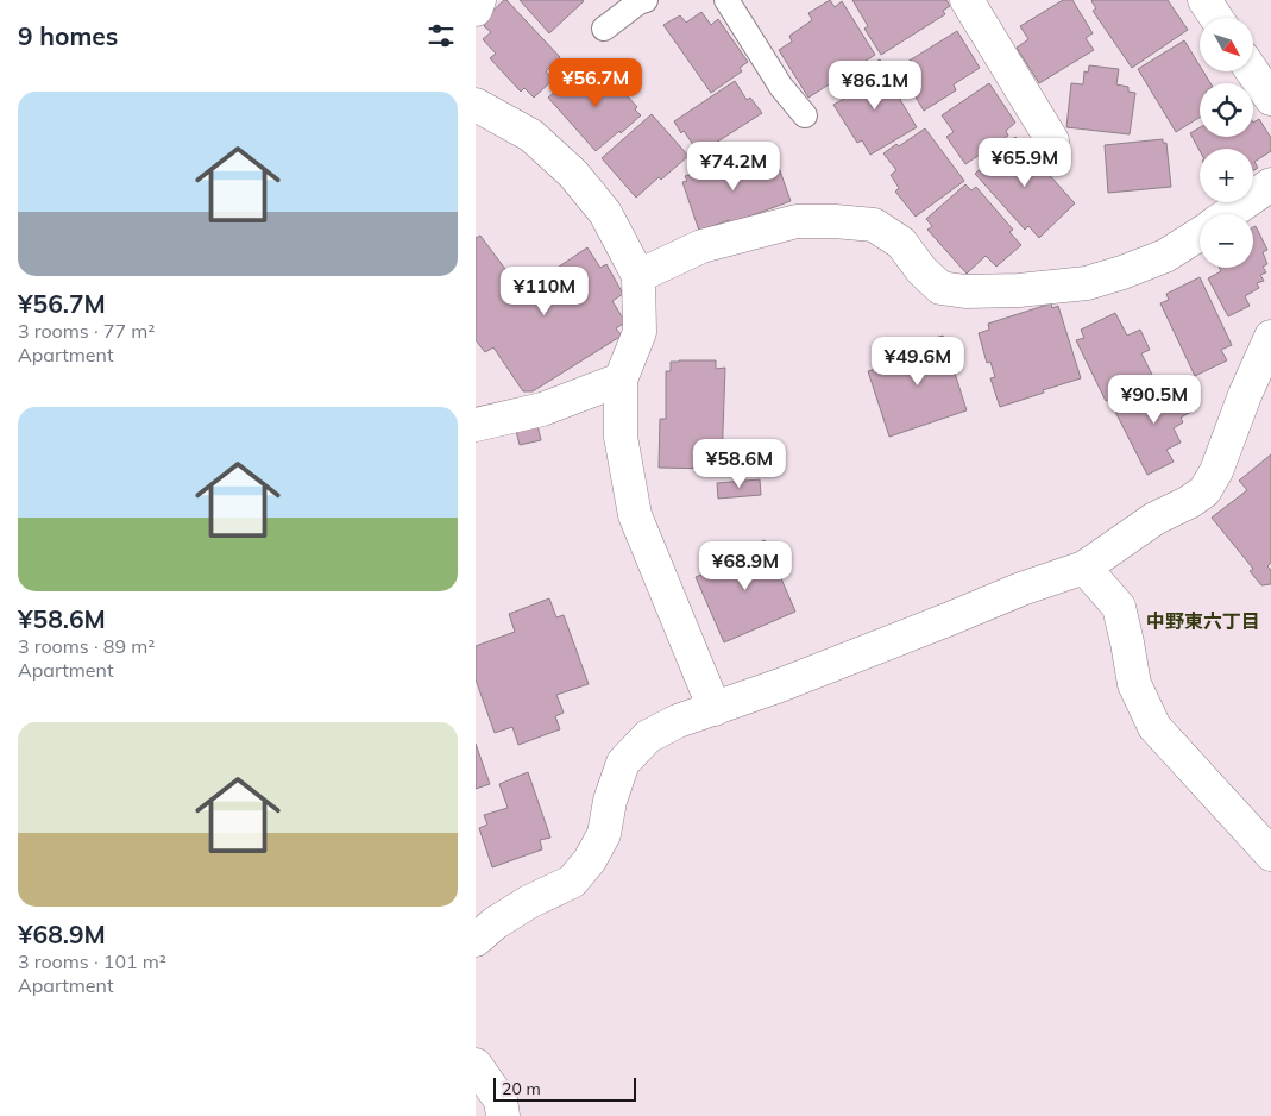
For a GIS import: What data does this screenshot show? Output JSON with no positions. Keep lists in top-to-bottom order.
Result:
{
  "districts": ["中野東六丁目"],
  "scale_bar": "20 m",
  "north": "bottom right",
  "page": {
    "heading": "9 homes",
    "map_buttons": ["+", "−"],
    "price": [
      "¥56.7M",
      "¥86.1M",
      "¥65.9M",
      "¥74.2M",
      "¥110M",
      "¥49.6M",
      "¥90.5M",
      "¥58.6M",
      "¥68.9M"
    ],
    "list": [
      {
        "name": "¥56.7M",
        "note": "3 rooms · 77 m² · Apartment"
      },
      {
        "name": "¥58.6M",
        "note": "3 rooms · 89 m² · Apartment"
      },
      {
        "name": "¥68.9M",
        "note": "3 rooms · 101 m² · Apartment"
      }
    ],
    "scale": "20 m"
  }
}
